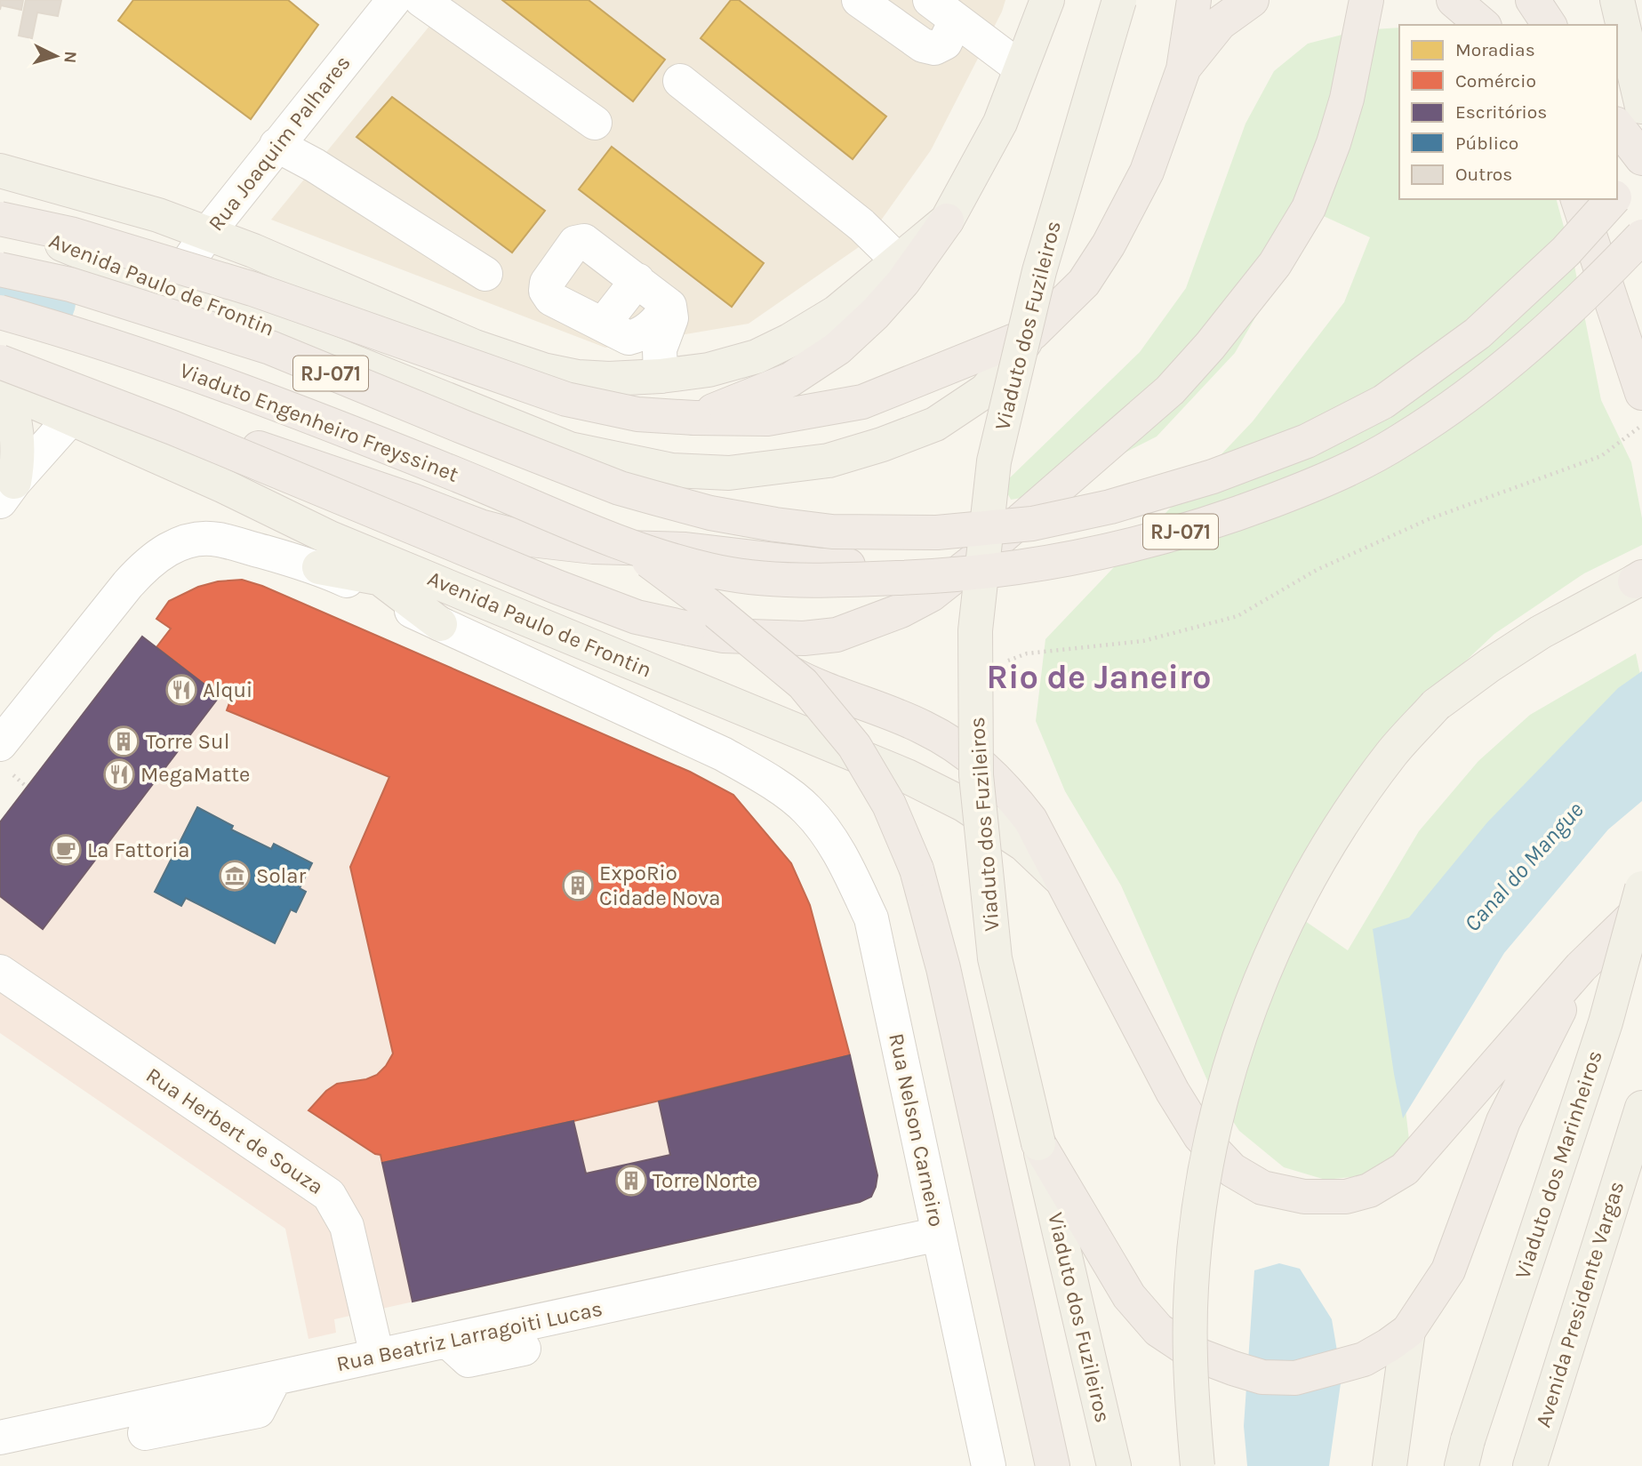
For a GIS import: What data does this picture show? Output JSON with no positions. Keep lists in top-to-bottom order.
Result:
{
  "streets": {
    "highway": ["Avenida Paulo de Frontin", "RJ-071", "Viaduto Engenheiro Freyssinet"],
    "main road": ["Viaduto dos Fuzileiros", "Viaduto dos Marinheiros", "Avenida Presidente Vargas"],
    "street": [
      "Rua Joaquim Palhares",
      "Rua Nelson Carneiro",
      "Rua Herbert de Souza",
      "Rua Beatriz Larragoiti Lucas"
    ]
  },
  "crossings": [
    ["Rua Joaquim Palhares", "Avenida Paulo de Frontin"],
    ["Avenida Paulo de Frontin", "Rua Nelson Carneiro"],
    ["RJ-071", "Viaduto Engenheiro Freyssinet"],
    ["Rua Nelson Carneiro", "Rua Beatriz Larragoiti Lucas"],
    ["Rua Herbert de Souza", "Rua Beatriz Larragoiti Lucas"]
  ],
  "districts": ["Rio de Janeiro"],
  "water": ["Canal do Mangue"],
  "places": {
    "restaurant": ["Alqui", "MegaMatte"],
    "building": ["Torre Sul", "ExpoRio Cidade Nova", "Torre Norte"],
    "cafe": ["La Fattoria"],
    "museum": ["Solar"]
  },
  "legend": [
    "Moradias",
    "Comércio",
    "Escritórios",
    "Público",
    "Outros"
  ],
  "north": "right"
}
